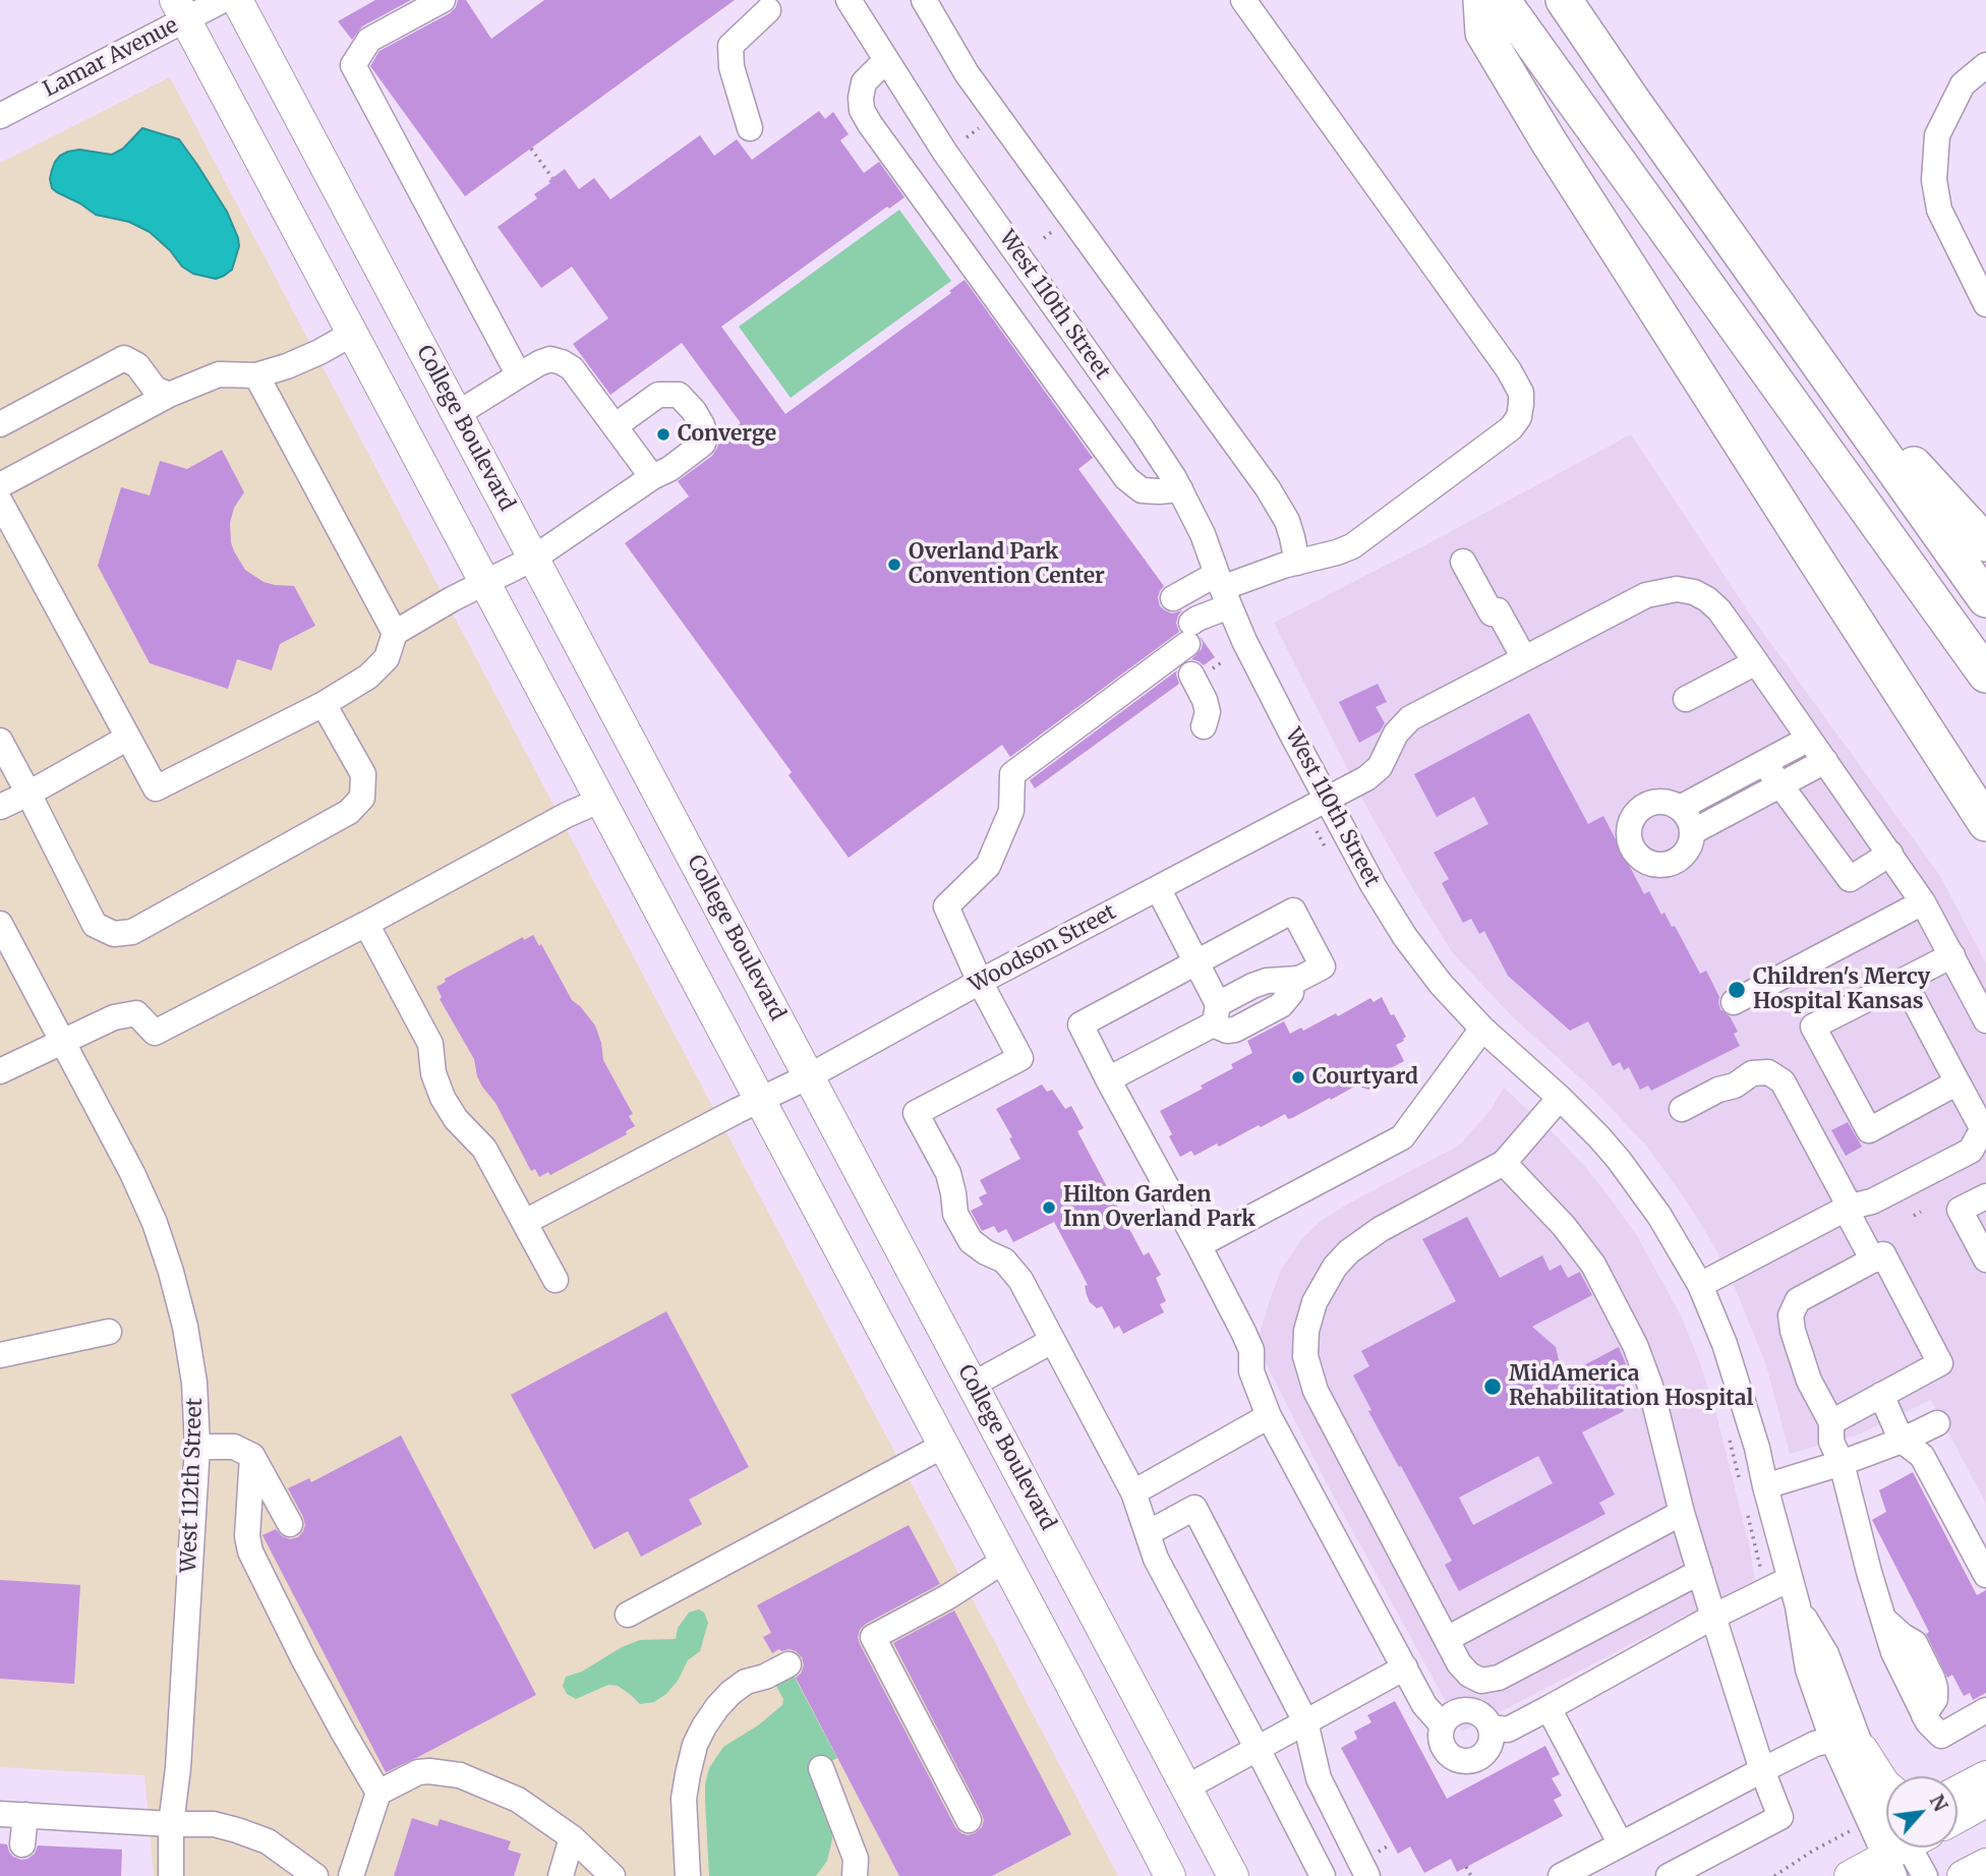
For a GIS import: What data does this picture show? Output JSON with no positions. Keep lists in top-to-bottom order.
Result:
{
  "streets": {
    "main road": ["College Boulevard"],
    "street": [
      "Lamar Avenue",
      "West 110th Street",
      "Woodson Street",
      "West 112th Street"
    ]
  },
  "crossings": [
    ["West 110th Street", "Woodson Street"],
    ["College Boulevard", "Woodson Street"]
  ],
  "places": [
    "Converge",
    "Overland Park Convention Center",
    "Children's Mercy Hospital Kansas",
    "Courtyard",
    "Hilton Garden Inn Overland Park",
    "MidAmerica Rehabilitation Hospital"
  ],
  "north": "top right"
}
